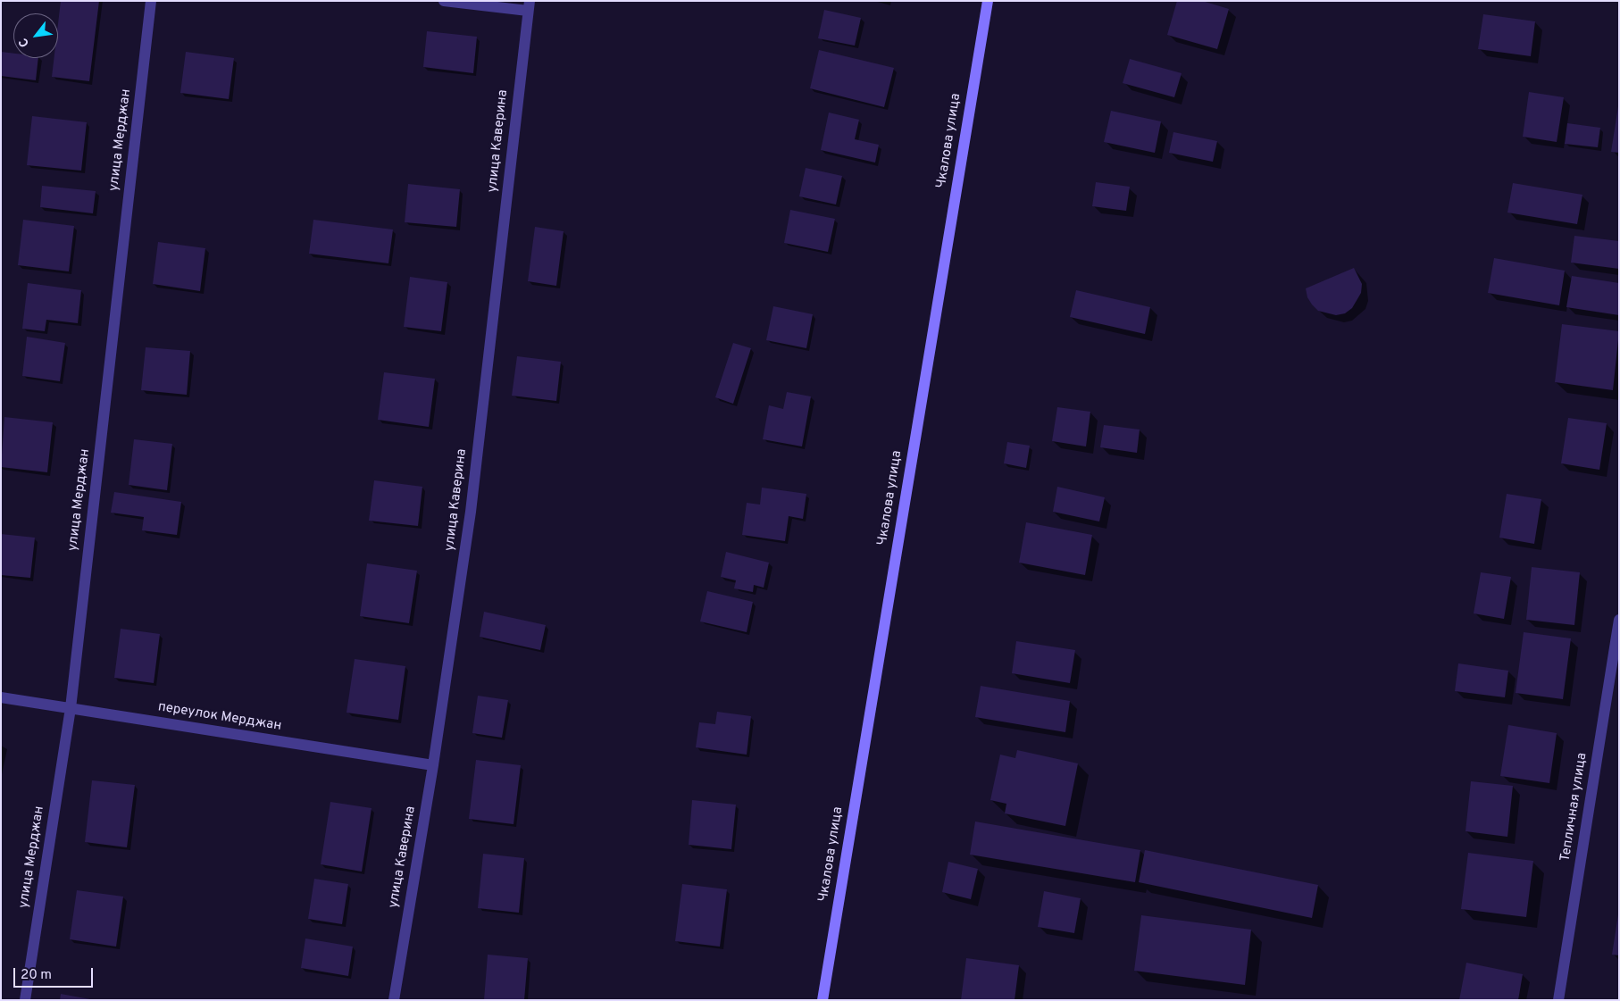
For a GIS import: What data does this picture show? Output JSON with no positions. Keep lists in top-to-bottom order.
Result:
{
  "streets": {
    "main road": ["Чкалова улица"],
    "street": [
      "улица Мерджан",
      "улица Каверина",
      "переулок Мерджан",
      "Тепличная улица"
    ]
  },
  "crossings": [
    ["улица Мерджан", "переулок Мерджан"],
    ["улица Каверина", "переулок Мерджан"]
  ],
  "scale_bar": "20 m",
  "north": "bottom left"
}
